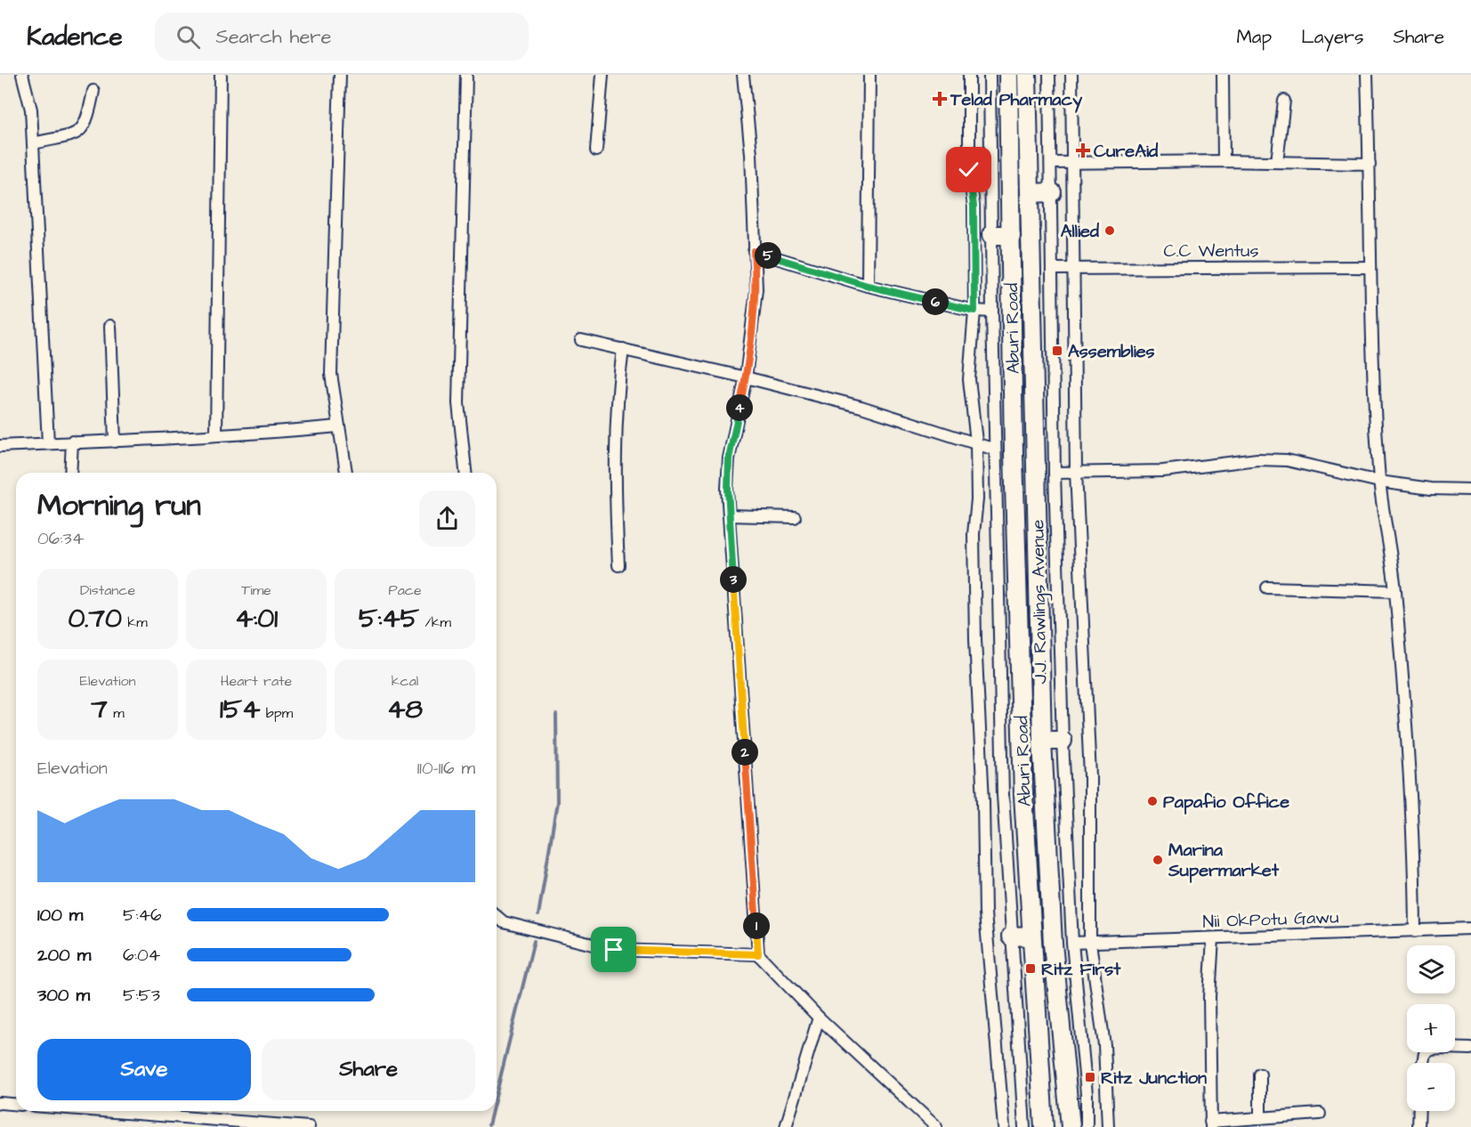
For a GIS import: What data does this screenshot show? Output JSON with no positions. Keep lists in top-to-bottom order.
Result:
{
  "streets": {
    "highway": ["Aburi Road", "J.J. Rawlings Avenue"],
    "street": ["C.C Wentus", "Nii OkPotu Gawu"]
  },
  "places": {
    "health": ["Telad Pharmacy", "CureAid"],
    "other": ["Allied", "Papafio Office", "Marina Supermarket"],
    "transit": ["Assemblies", "Ritz First", "Ritz Junction"]
  },
  "page": {
    "header": "Kadence",
    "search": "Search here",
    "nav": ["Map", "Layers", "Share"],
    "pins": [
      "5",
      "6",
      "4",
      "3",
      "2",
      "1"
    ],
    "heading": ["Morning run", "06:34"],
    "stats": [
      ["Distance", "0.70 km"],
      ["Time", "4:01"],
      ["Pace", "5:45 /km"],
      ["Elevation", "7 m"],
      ["Heart rate", "154 bpm"],
      ["kcal", "48"]
    ],
    "chart": ["Elevation", "110–116 m"],
    "list": [
      {
        "name": "100 m",
        "note": "5:46"
      },
      {
        "name": "200 m",
        "note": "6:04"
      },
      {
        "name": "300 m",
        "note": "5:53"
      }
    ],
    "map_buttons": ["+", "−"],
    "buttons": ["Save", "Share"]
  }
}
